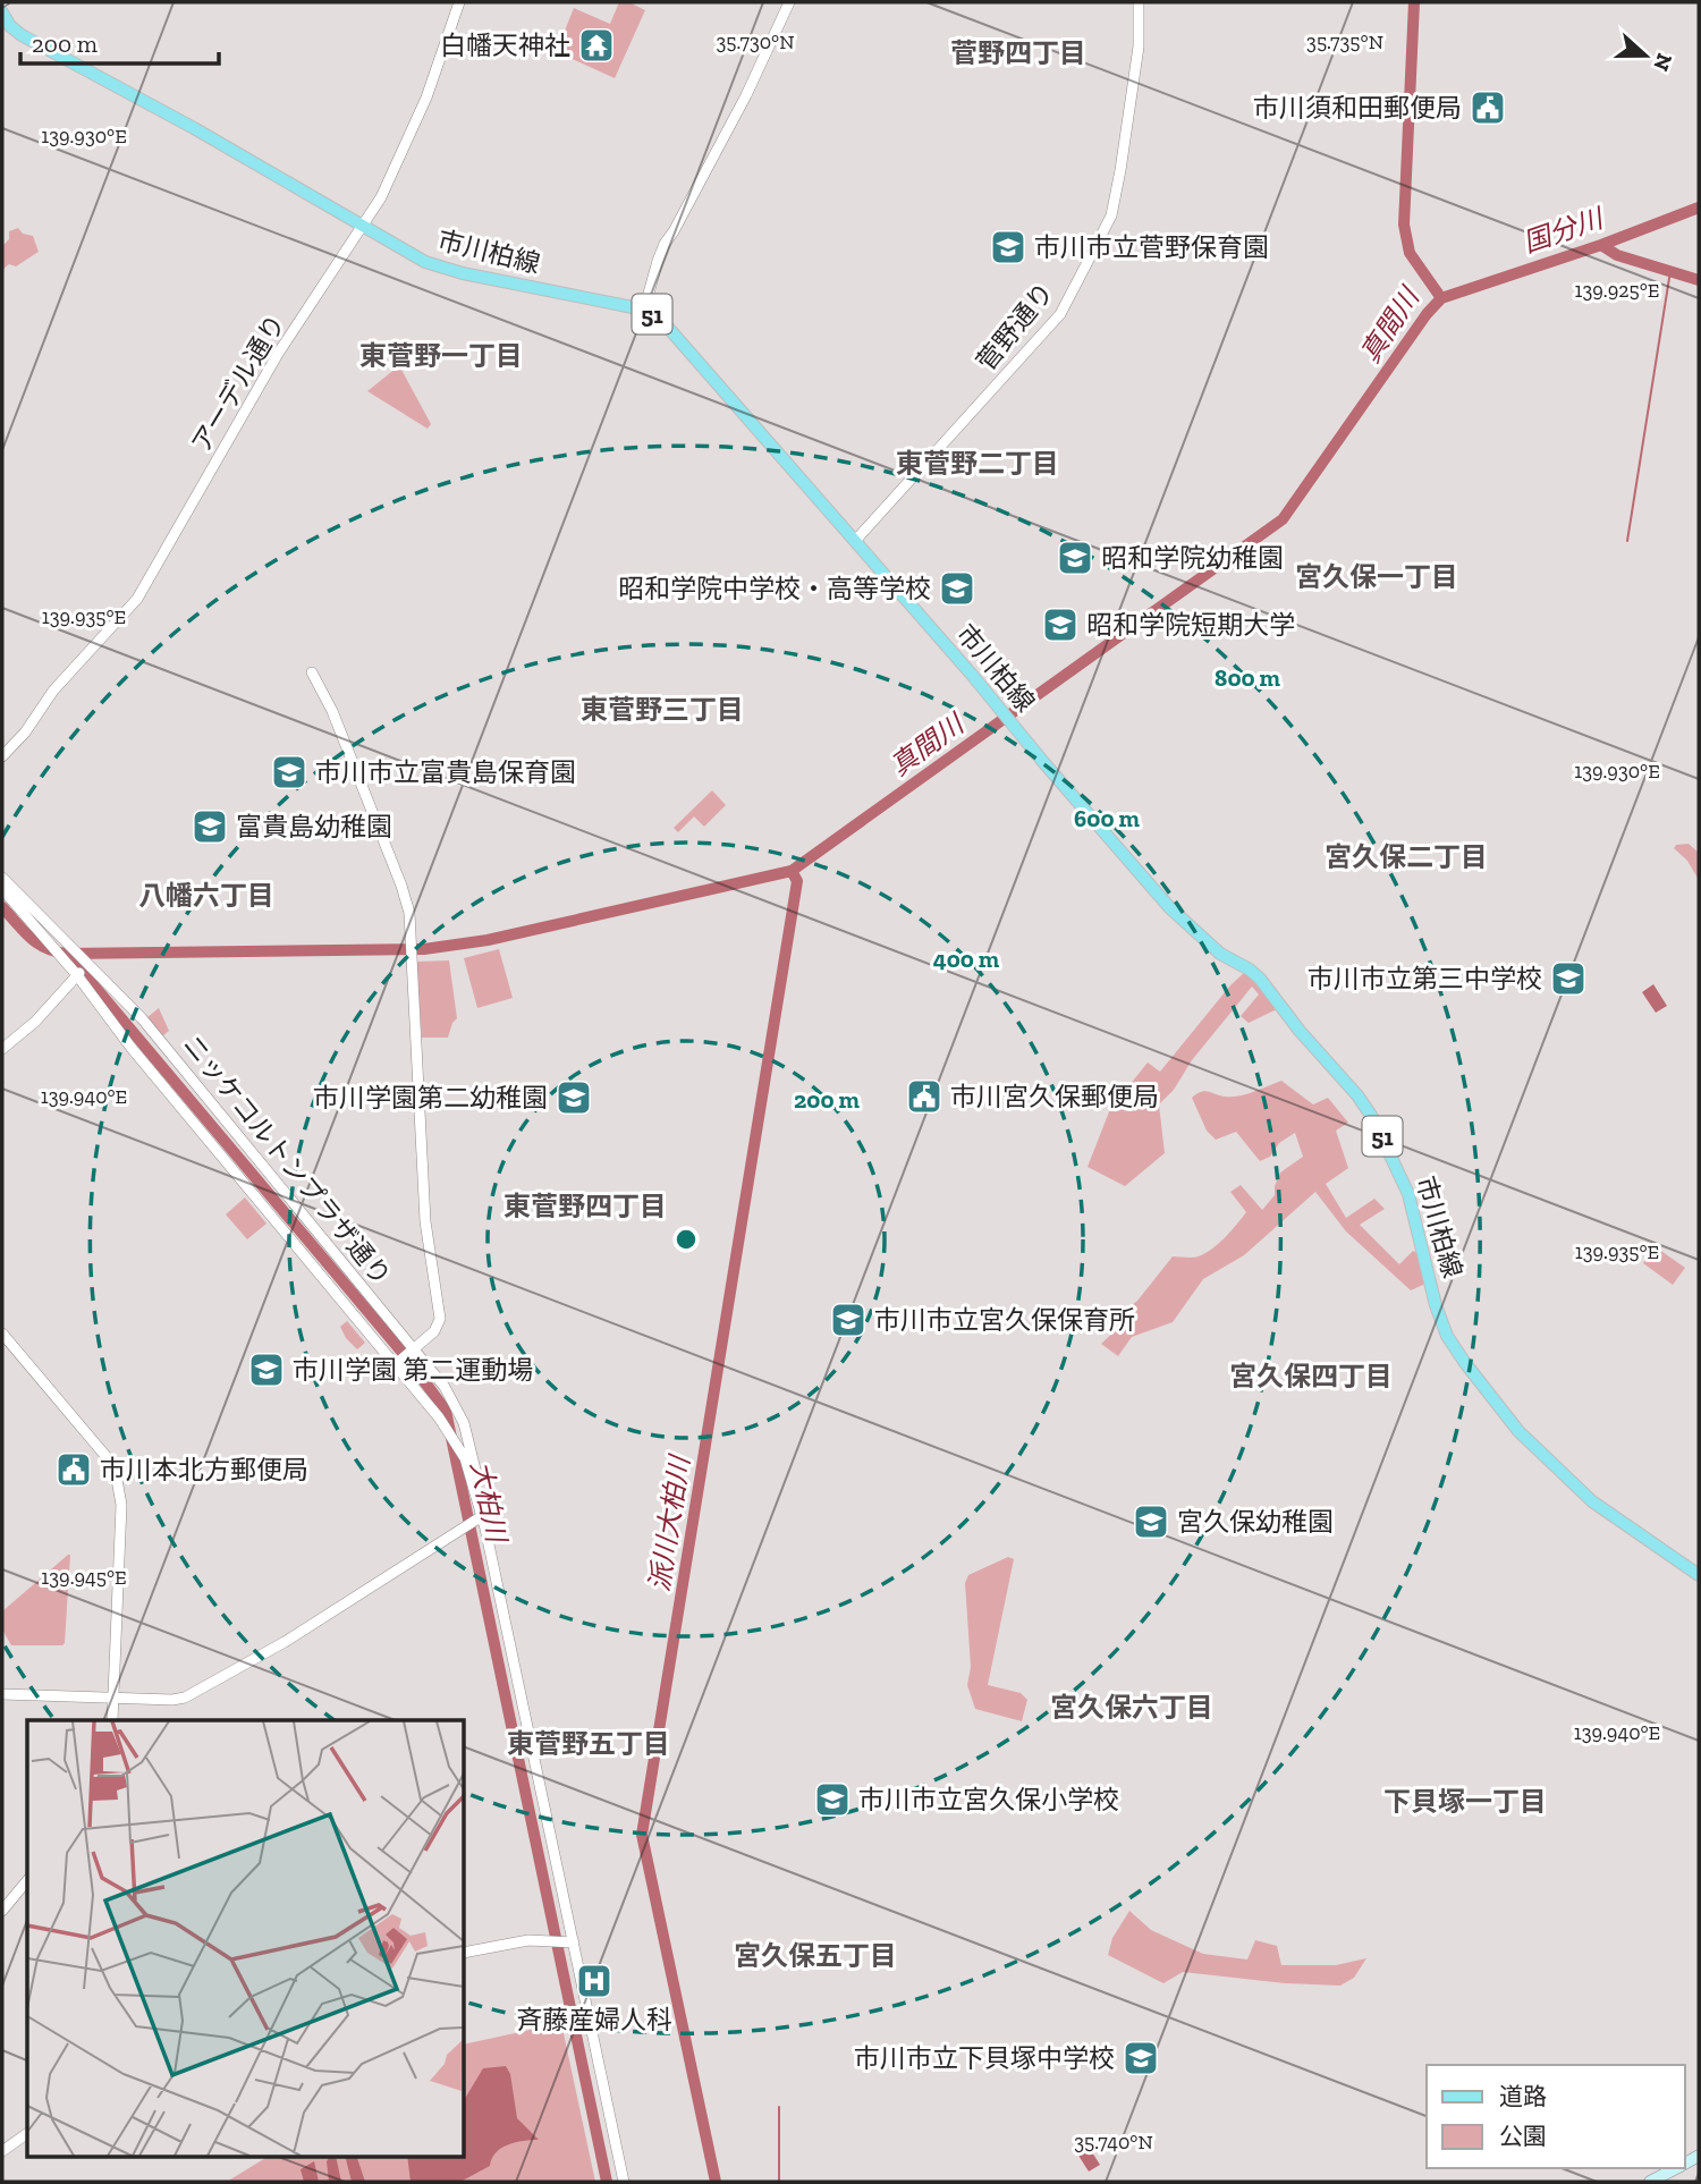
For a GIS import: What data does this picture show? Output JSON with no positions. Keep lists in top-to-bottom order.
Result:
{
  "streets": {
    "main road": ["市川柏線", "51"],
    "street": ["菅野通り", "アーデル通り", "ニッケコルトンプラザ通り"]
  },
  "crossings": [
    ["市川柏線", "菅野通り"],
    ["市川柏線", "アーデル通り"]
  ],
  "districts": [
    "菅野四丁目",
    "東菅野一丁目",
    "東菅野二丁目",
    "宮久保一丁目",
    "東菅野三丁目",
    "宮久保二丁目",
    "八幡六丁目",
    "東菅野四丁目",
    "宮久保四丁目",
    "宮久保六丁目",
    "東菅野五丁目",
    "下貝塚一丁目",
    "宮久保五丁目"
  ],
  "water": [
    "国分川",
    "真間川",
    "大柏川",
    "派川大柏川"
  ],
  "places": {
    "temple": ["白幡天神社"],
    "public building": ["市川須和田郵便局", "市川宮久保郵便局", "市川本北方郵便局"],
    "school or university": [
      "市川市立菅野保育園",
      "昭和学院幼稚園",
      "昭和学院中学校・高等学校",
      "昭和学院短期大学",
      "市川市立富貴島保育園",
      "富貴島幼稚園",
      "市川市立第三中学校",
      "市川学園第二幼稚園",
      "市川市立宮久保保育所",
      "市川学園 第二運動場",
      "宮久保幼稚園",
      "市川市立宮久保小学校",
      "市川市立下貝塚中学校"
    ],
    "hospital": ["斉藤産婦人科"]
  },
  "legend": ["道路", "公園"],
  "scale_bar": "200 m",
  "north": "right",
  "coordinates": [
    "35.730°N",
    "35.735°N",
    "139.930°E",
    "139.925°E",
    "139.935°E",
    "139.940°E",
    "139.945°E",
    "35.740°N"
  ],
  "rings": [
    "800 m",
    "600 m",
    "400 m",
    "200 m"
  ]
}
